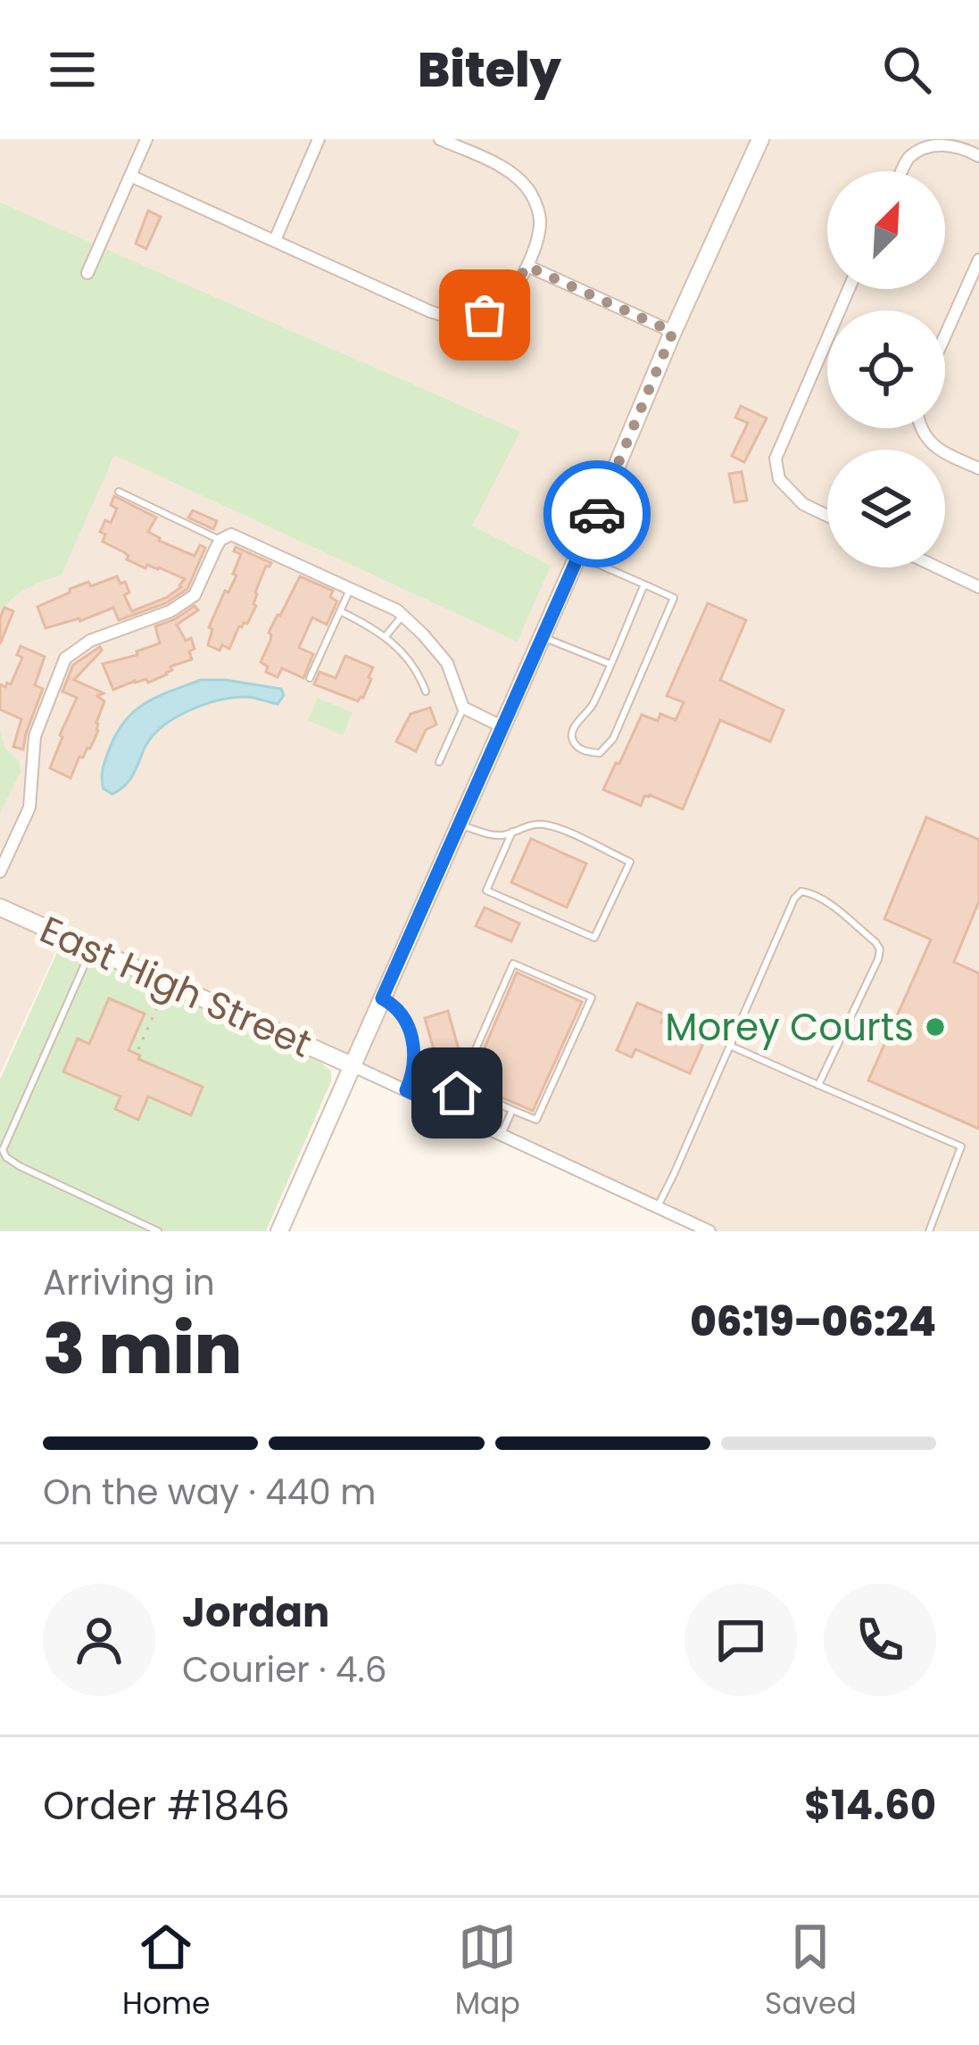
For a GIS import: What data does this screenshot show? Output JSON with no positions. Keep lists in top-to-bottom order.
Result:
{
  "streets": {
    "main road": ["East High Street"]
  },
  "places": ["Morey Courts"],
  "north": "top right",
  "page": {
    "header": "Bitely",
    "heading": ["3 min", "Arriving in", "06:19–06:24"],
    "panel": [
      "Jordan",
      "Courier · 4.6",
      "Order #1846",
      "$14.60"
    ],
    "bar": "On the way · 440 m",
    "tabs": ["Home", "Map", "Saved"]
  }
}
